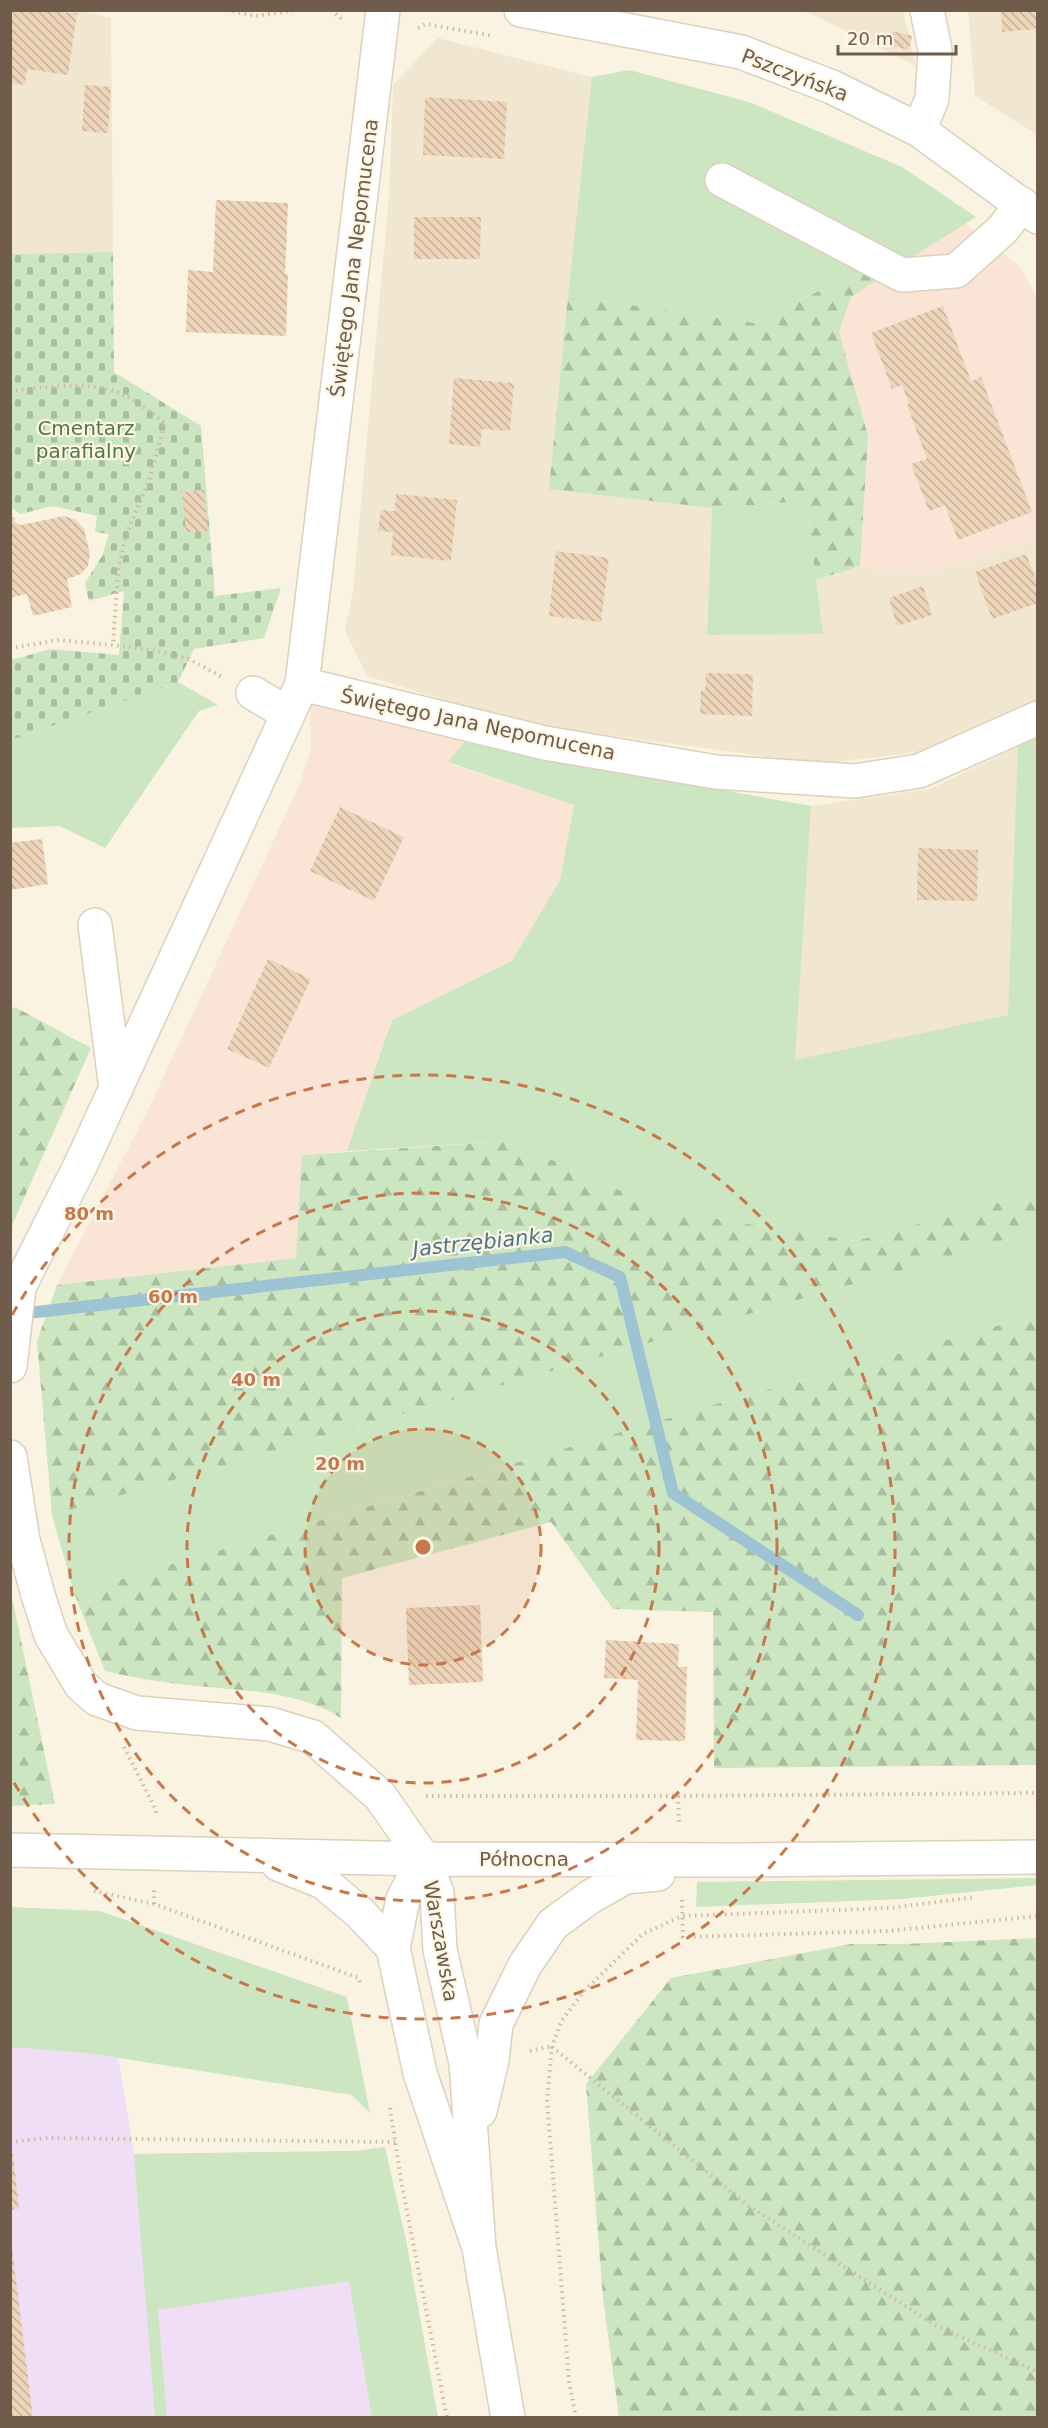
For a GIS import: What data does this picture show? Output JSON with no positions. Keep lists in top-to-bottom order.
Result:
{
  "streets": {
    "street": [
      "Pszczyńska",
      "Świętego Jana Nepomucena",
      "Północna",
      "Warszawska"
    ]
  },
  "crossings": [
    ["Północna", "Warszawska"]
  ],
  "water": ["Jastrzębianka"],
  "parks": ["Cmentarz parafialny"],
  "scale_bar": "20 m",
  "rings": [
    "80 m",
    "60 m",
    "40 m",
    "20 m"
  ]
}
